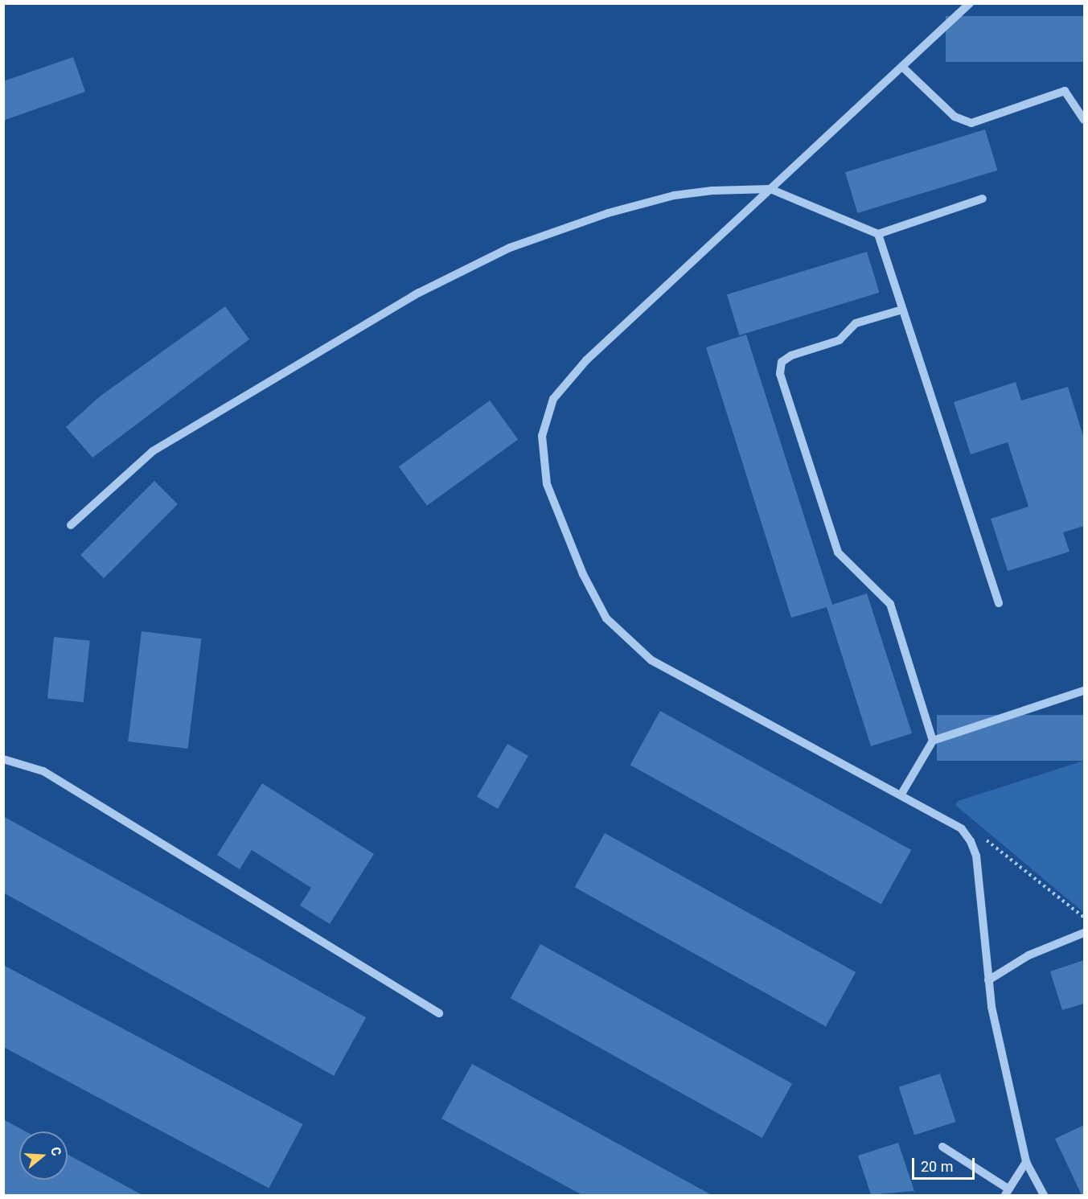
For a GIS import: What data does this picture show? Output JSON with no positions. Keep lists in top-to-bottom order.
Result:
{
  "scale_bar": "20 m",
  "north": "right"
}
